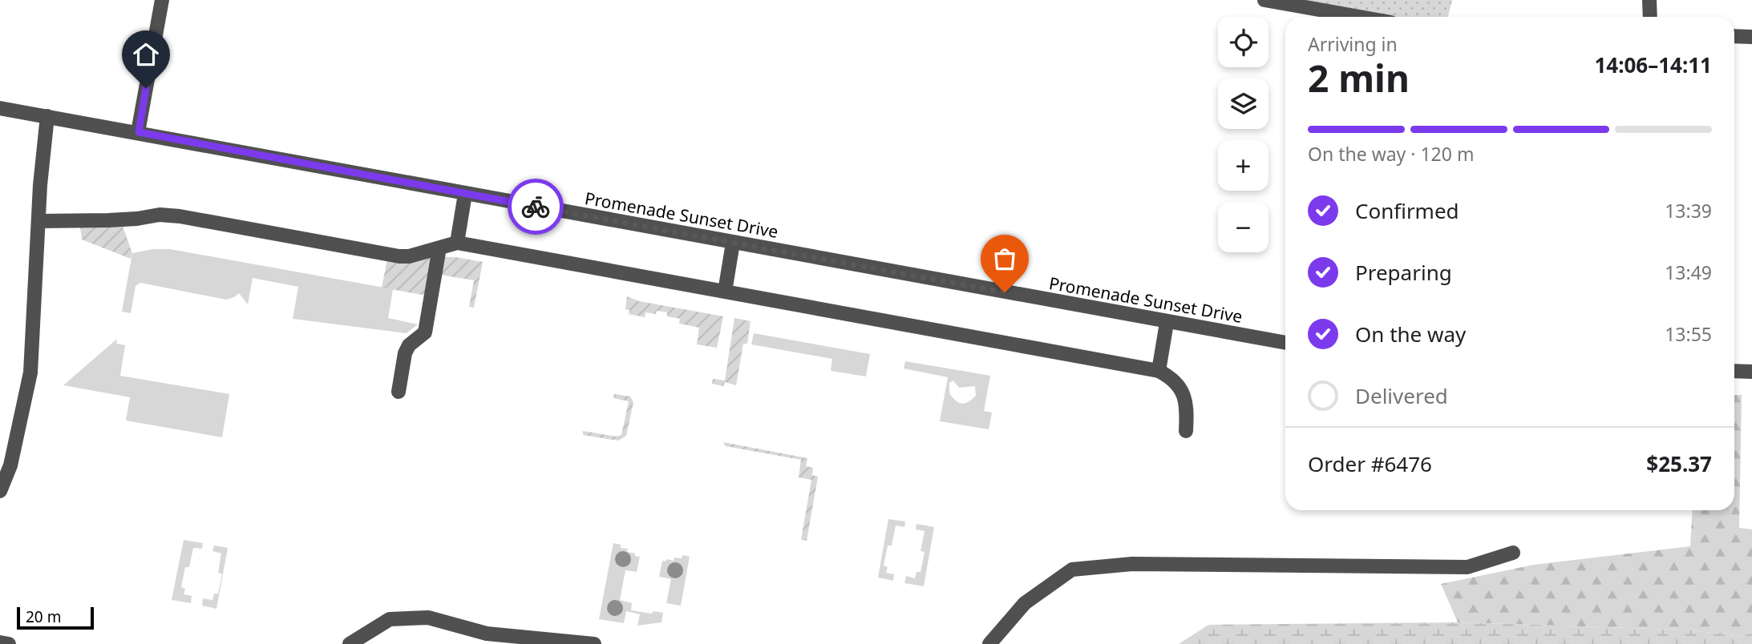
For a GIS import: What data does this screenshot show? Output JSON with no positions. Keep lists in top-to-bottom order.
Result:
{
  "streets": {
    "street": ["Promenade Sunset Drive"]
  },
  "scale_bar": "20 m",
  "page": {
    "map_buttons": ["+", "−"],
    "heading": ["2 min", "Arriving in", "14:06–14:11"],
    "panel": ["Order #6476", "$25.37"],
    "bar": "On the way · 120 m",
    "list": [
      ["Confirmed", "13:39"],
      ["Preparing", "13:49"],
      ["On the way", "13:55"],
      "Delivered"
    ],
    "scale": "20 m"
  }
}
